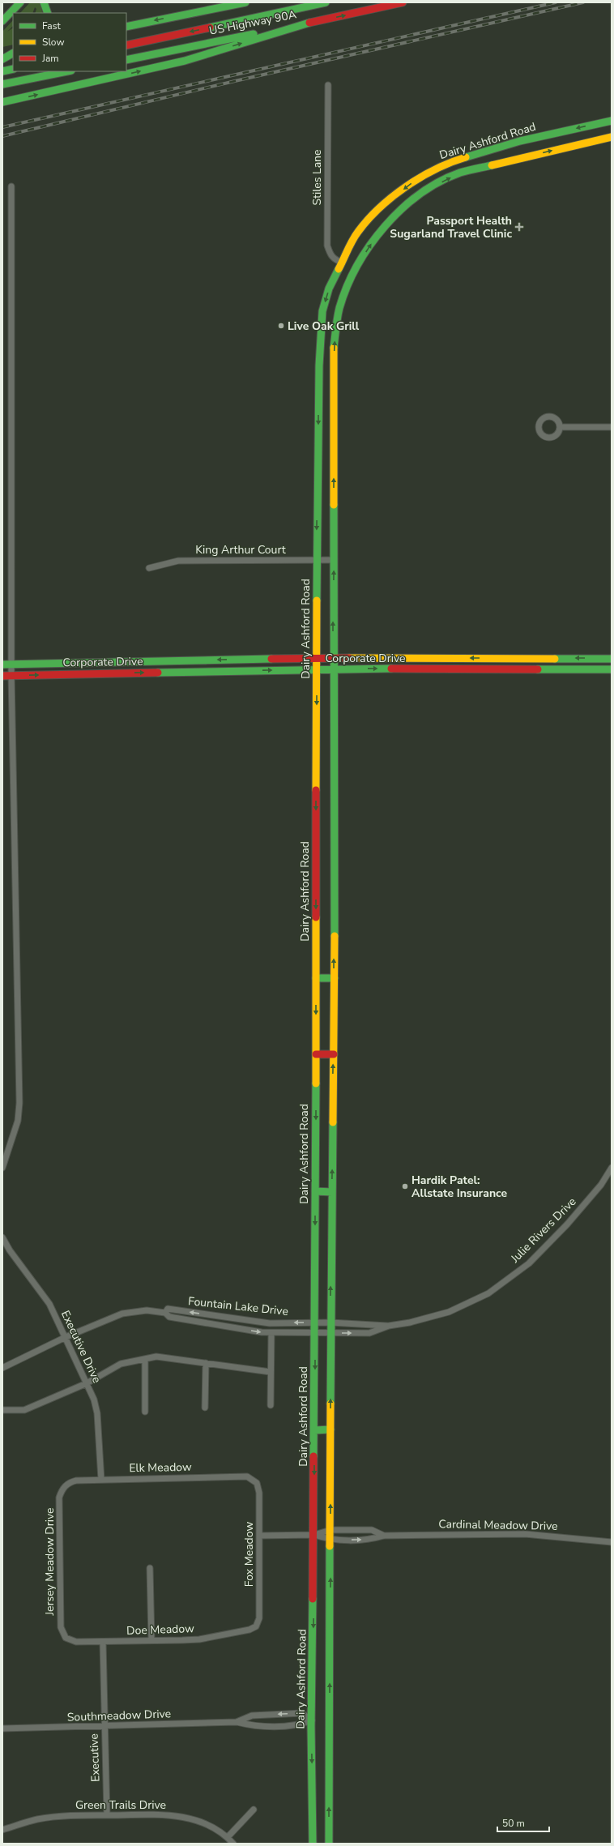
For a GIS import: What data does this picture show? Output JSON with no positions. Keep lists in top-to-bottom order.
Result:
{
  "streets": {
    "main road": ["US Highway 90A", "Dairy Ashford Road", "Corporate Drive"],
    "street": [
      "Stiles Lane",
      "King Arthur Court",
      "Julie Rivers Drive",
      "Fountain Lake Drive",
      "Executive Drive",
      "Elk Meadow",
      "Cardinal Meadow Drive",
      "Fox Meadow",
      "Jersey Meadow Drive",
      "Doe Meadow",
      "Southmeadow Drive",
      "Executive",
      "Green Trails Drive"
    ]
  },
  "crossings": [
    ["Dairy Ashford Road", "Stiles Lane"],
    ["Dairy Ashford Road", "King Arthur Court"],
    ["Dairy Ashford Road", "Corporate Drive"],
    ["Dairy Ashford Road", "Julie Rivers Drive"],
    ["Dairy Ashford Road", "Fountain Lake Drive"],
    ["Dairy Ashford Road", "Cardinal Meadow Drive"],
    ["Dairy Ashford Road", "Southmeadow Drive"],
    ["Julie Rivers Drive", "Fountain Lake Drive"],
    ["Fountain Lake Drive", "Executive Drive"],
    ["Executive Drive", "Elk Meadow"],
    ["Elk Meadow", "Fox Meadow"],
    ["Elk Meadow", "Jersey Meadow Drive"],
    ["Cardinal Meadow Drive", "Fox Meadow"],
    ["Fox Meadow", "Doe Meadow"],
    ["Jersey Meadow Drive", "Doe Meadow"],
    ["Doe Meadow", "Executive"],
    ["Southmeadow Drive", "Executive"],
    ["Executive", "Green Trails Drive"]
  ],
  "places": {
    "health": ["Passport Health Sugarland Travel Clinic"],
    "other": ["Live Oak Grill", "Hardik Patel: Allstate Insurance"]
  },
  "legend": ["Fast", "Slow", "Jam"],
  "scale_bar": "50 m"
}
